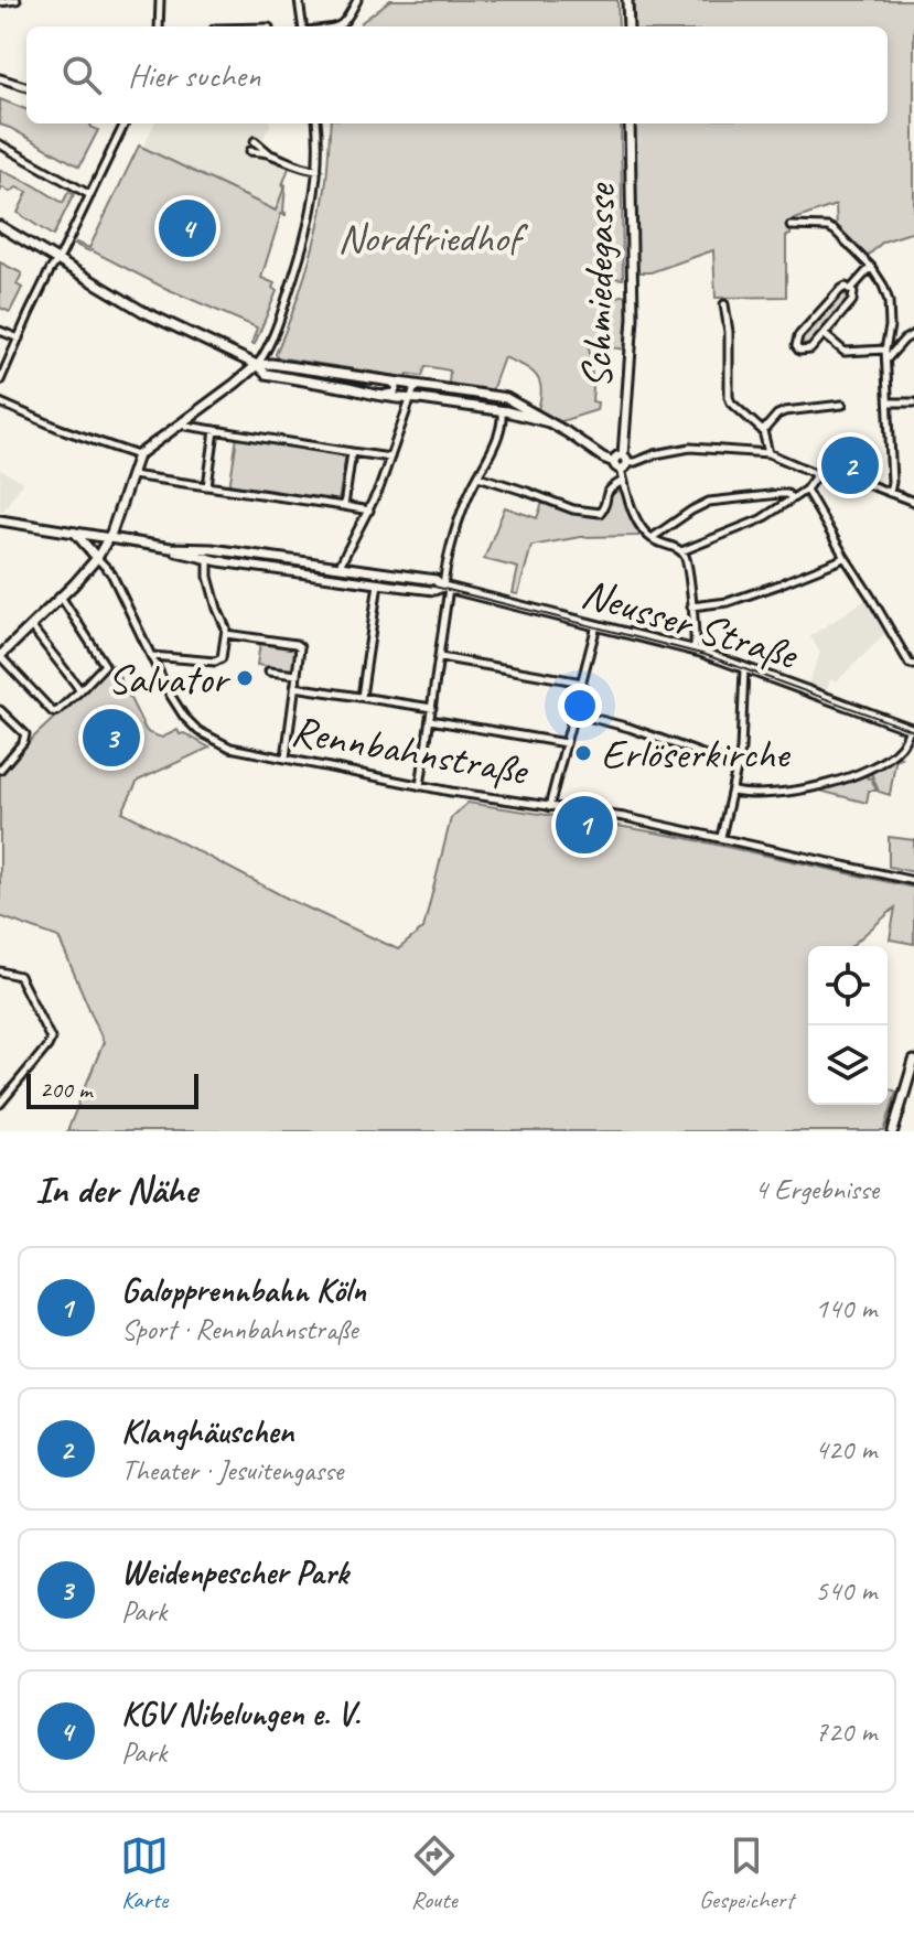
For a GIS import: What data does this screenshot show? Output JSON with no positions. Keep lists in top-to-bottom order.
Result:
{
  "streets": {
    "main road": ["Schmiedegasse", "Neusser Straße"],
    "street": ["Rennbahnstraße"]
  },
  "parks": ["Nordfriedhof"],
  "places": ["Salvator", "Erlöserkirche"],
  "scale_bar": "200 m",
  "page": {
    "search": "Hier suchen",
    "pins": [
      "4",
      "2",
      "3",
      "1"
    ],
    "scale": "200 m",
    "heading": ["In der Nähe", "4 Ergebnisse"],
    "list": [
      {
        "mark": "1",
        "name": "Galopprennbahn Köln",
        "note": "Sport · Rennbahnstraße",
        "value": "140 m"
      },
      {
        "mark": "2",
        "name": "Klanghäuschen",
        "note": "Theater · Jesuitengasse",
        "value": "420 m"
      },
      {
        "mark": "3",
        "name": "Weidenpescher Park",
        "note": "Park",
        "value": "540 m"
      },
      {
        "mark": "4",
        "name": "KGV Nibelungen e. V.",
        "note": "Park",
        "value": "720 m"
      }
    ],
    "nav": ["Karte", "Route", "Gespeichert"]
  }
}
